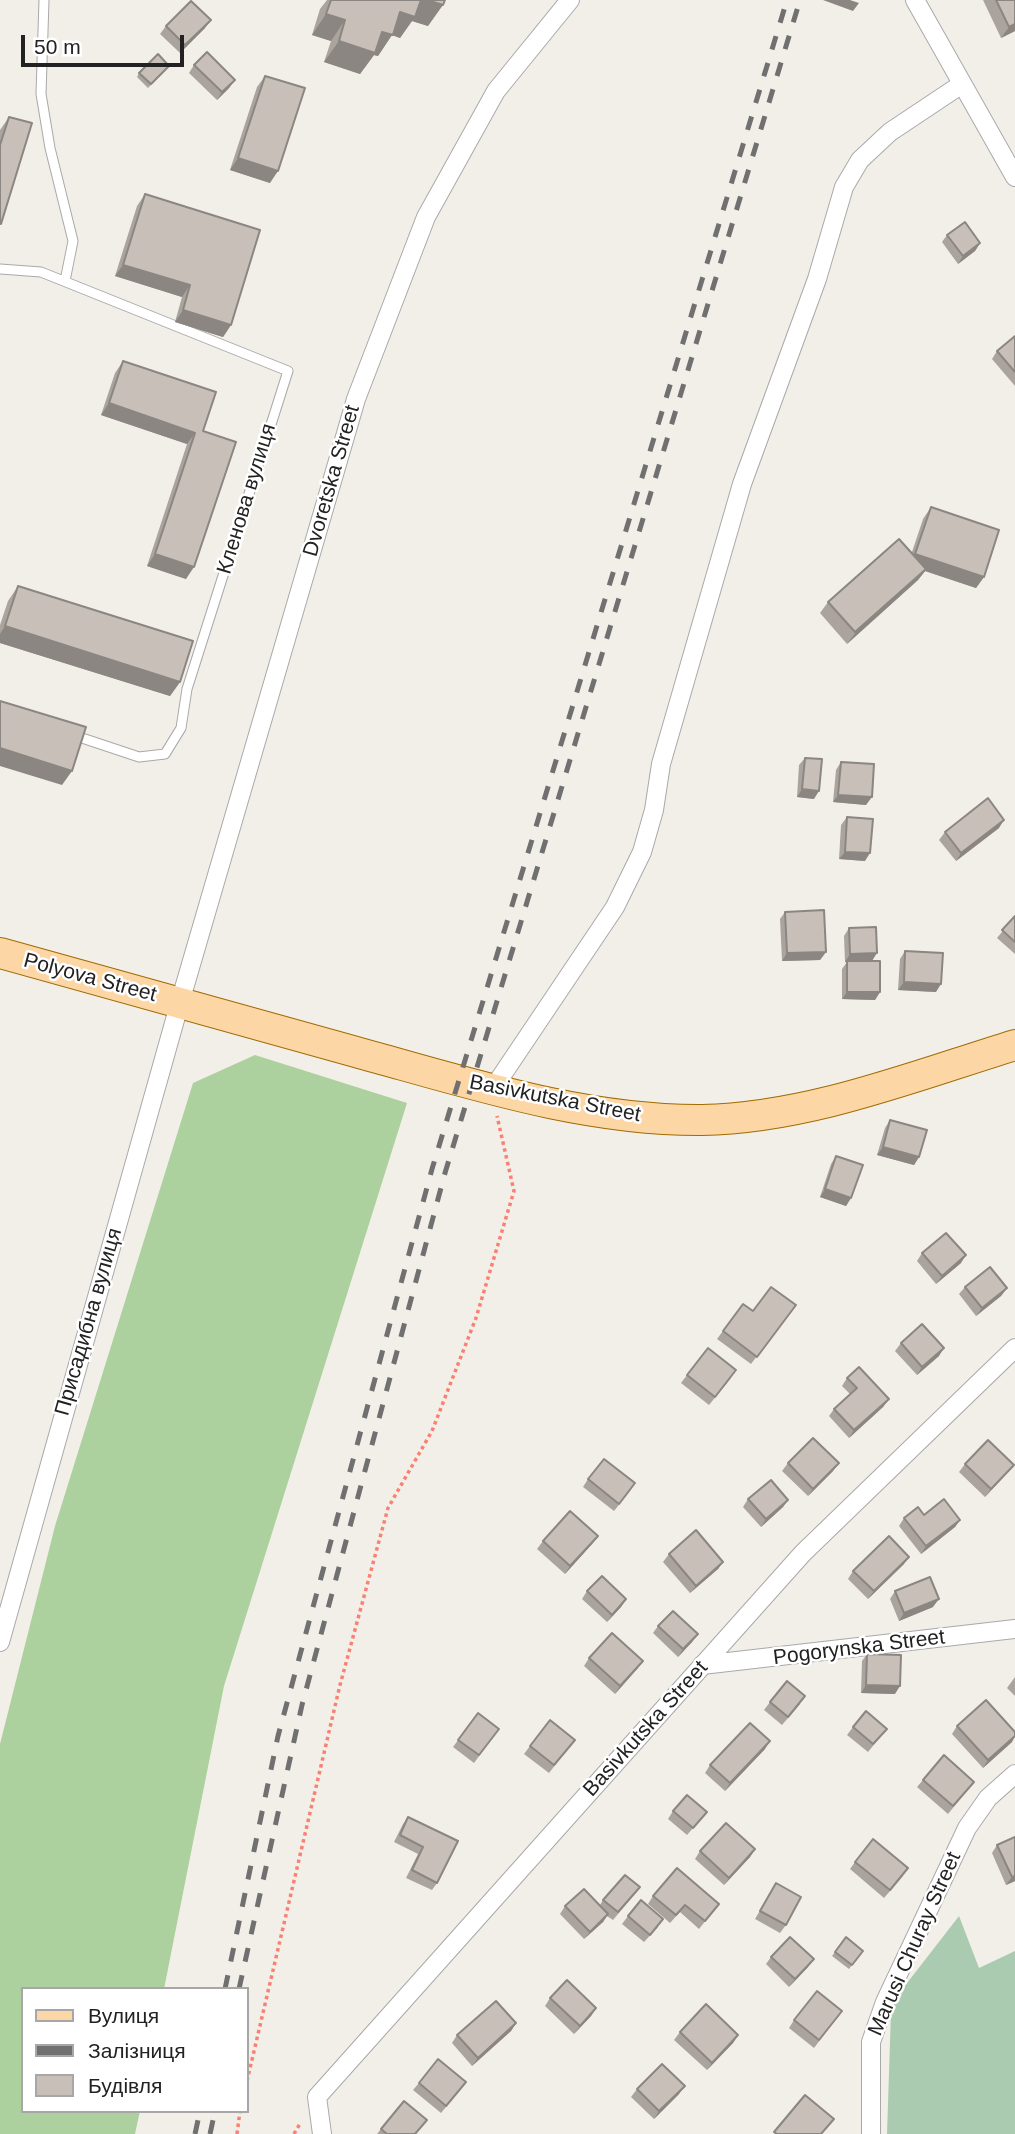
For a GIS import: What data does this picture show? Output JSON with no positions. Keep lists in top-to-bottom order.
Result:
{
  "streets": {
    "main road": ["Polyova Street", "Basivkutska Street"],
    "street": [
      "Dvoretska Street",
      "Присадибна вулиця",
      "Pogorynska Street",
      "Marusi Churay Street"
    ],
    "lane": ["Кленова вулиця"]
  },
  "crossings": [
    ["Dvoretska Street", "Polyova Street"],
    ["Dvoretska Street", "Basivkutska Street"],
    ["Dvoretska Street", "Присадибна вулиця"],
    ["Polyova Street", "Basivkutska Street"],
    ["Polyova Street", "Присадибна вулиця"],
    ["Basivkutska Street", "Присадибна вулиця"],
    ["Basivkutska Street", "Pogorynska Street"]
  ],
  "legend": ["Вулиця", "Залізниця", "Будівля"],
  "scale_bar": "50 m"
}
